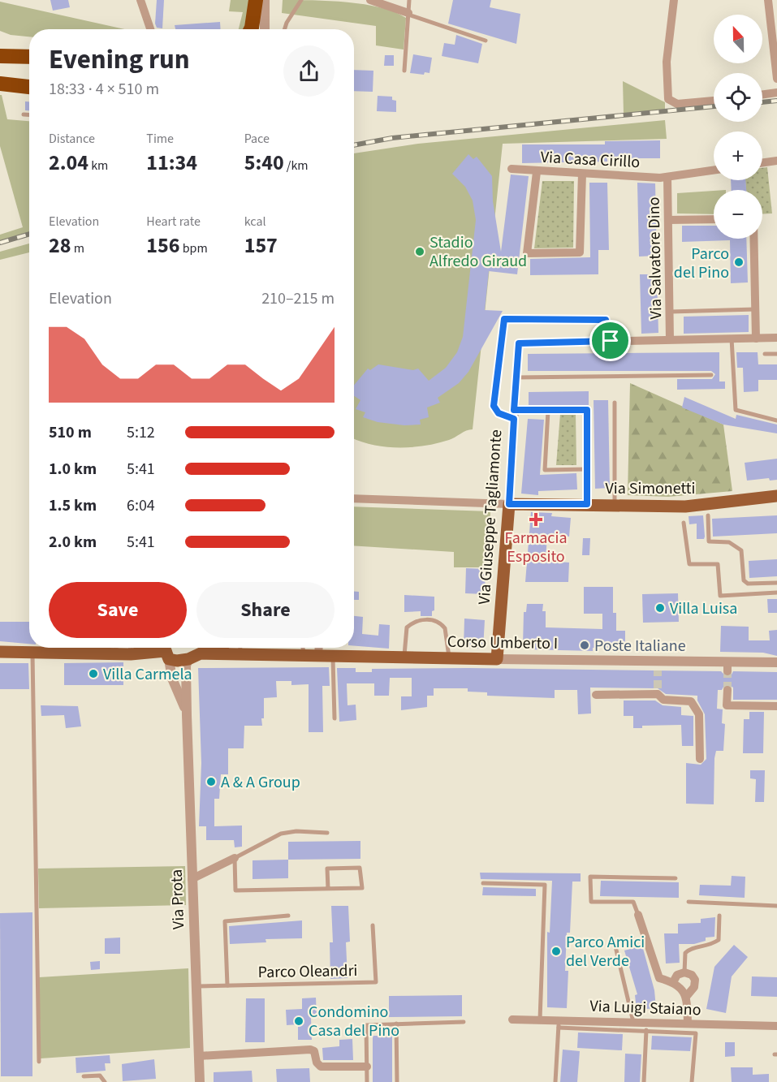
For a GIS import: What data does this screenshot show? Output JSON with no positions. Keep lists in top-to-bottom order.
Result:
{
  "streets": {
    "main road": ["Via Simonetti", "Via Giuseppe Tagliamonte", "Corso Umberto I"],
    "street": [
      "Via Casa Cirillo",
      "Via Salvatore Dino",
      "Via Prota",
      "Via Luigi Staiano"
    ],
    "lane": ["Parco Oleandri"]
  },
  "crossings": [
    ["Via Casa Cirillo", "Via Salvatore Dino"],
    ["Via Salvatore Dino", "Via Giuseppe Tagliamonte"],
    ["Via Simonetti", "Via Giuseppe Tagliamonte"],
    ["Via Giuseppe Tagliamonte", "Corso Umberto I"],
    ["Corso Umberto I", "Via Prota"],
    ["Via Prota", "Parco Oleandri"]
  ],
  "places": {
    "other": [
      "Stadio Alfredo Giraud",
      "Parco del Pino",
      "Villa Luisa",
      "Poste Italiane",
      "Villa Carmela",
      "A & A Group",
      "Parco Amici del Verde",
      "Condomino Casa del Pino"
    ],
    "health": ["Farmacia Esposito"]
  },
  "north": "top",
  "page": {
    "map_buttons": ["+", "−"],
    "heading": ["Evening run", "18:33 · 4 × 510 m"],
    "stats": [
      ["Distance", "2.04 km"],
      ["Time", "11:34"],
      ["Pace", "5:40 /km"],
      ["Elevation", "28 m"],
      ["Heart rate", "156 bpm"],
      ["kcal", "157"]
    ],
    "chart": ["Elevation", "210–215 m"],
    "list": [
      {
        "name": "510 m",
        "note": "5:12"
      },
      {
        "name": "1.0 km",
        "note": "5:41"
      },
      {
        "name": "1.5 km",
        "note": "6:04"
      },
      {
        "name": "2.0 km",
        "note": "5:41"
      }
    ],
    "buttons": ["Save", "Share"]
  }
}
